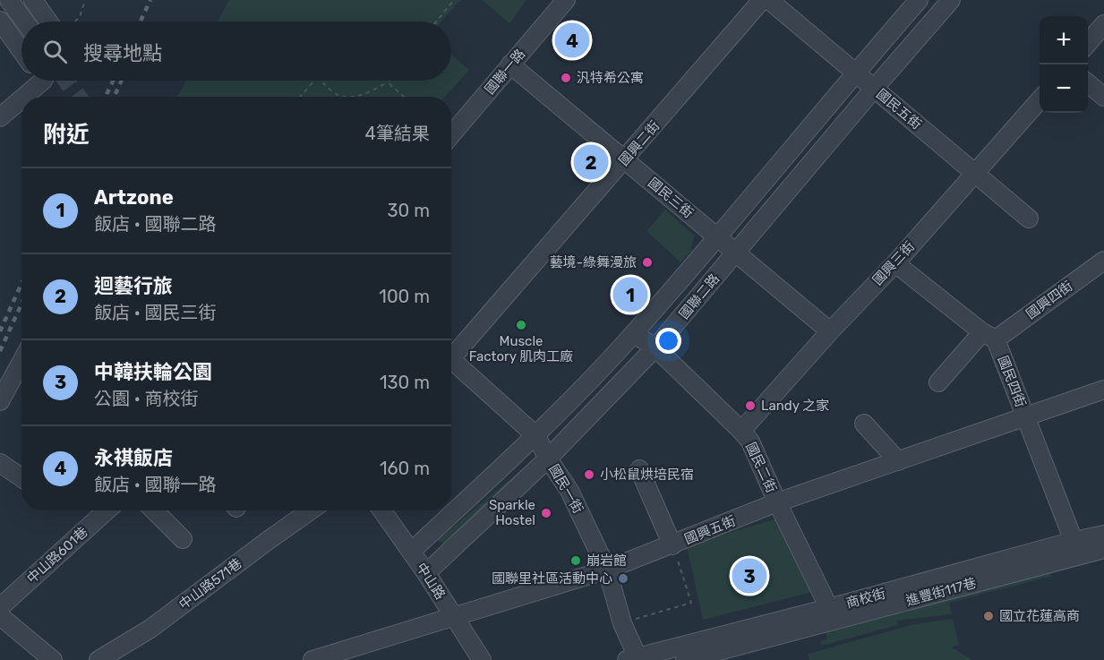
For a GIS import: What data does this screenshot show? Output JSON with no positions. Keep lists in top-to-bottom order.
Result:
{
  "streets": {
    "street": [
      "國聯一路",
      "國民五街",
      "國興二街",
      "國民三街",
      "國興三街",
      "國聯二路",
      "國興四街",
      "國民四街",
      "國民二街",
      "國民一街",
      "國興五街",
      "中山路601巷",
      "中山路",
      "中山路571巷",
      "進豐街117巷",
      "商校街"
    ]
  },
  "crossings": [
    ["國聯一路", "國民三街"],
    ["國民五街", "國興三街"],
    ["國民五街", "國聯二路"],
    ["國興二街", "國民三街"],
    ["國民三街", "國興三街"],
    ["國民三街", "國聯二路"],
    ["國興三街", "國民二街"],
    ["國聯二路", "國民二街"],
    ["國聯二路", "國民一街"],
    ["國聯二路", "中山路"],
    ["國興四街", "國民四街"],
    ["國民四街", "國興五街"],
    ["國民四街", "商校街"],
    ["國民二街", "國興五街"],
    ["國民二街", "商校街"],
    ["國民一街", "國興五街"],
    ["國民一街", "商校街"],
    ["國興五街", "中山路"]
  ],
  "places": [
    "汎特希公寓",
    "藝境-綠舞漫旅",
    "Muscle Factory 肌肉工廠",
    "Landy 之家",
    "小松鼠烘培民宿",
    "Sparkle Hostel",
    "崩岩館",
    "國聯里社區活動中心",
    "國立花蓮高商"
  ],
  "page": {
    "map_buttons": ["+", "−"],
    "pins": [
      "4",
      "2",
      "1",
      "3"
    ],
    "search": "搜尋地點",
    "heading": ["附近", "4筆結果"],
    "list": [
      {
        "mark": "1",
        "name": "Artzone",
        "note": "飯店 · 國聯二路",
        "value": "30 m"
      },
      {
        "mark": "2",
        "name": "迴藝行旅",
        "note": "飯店 · 國民三街",
        "value": "100 m"
      },
      {
        "mark": "3",
        "name": "中韓扶輪公園",
        "note": "公園 · 商校街",
        "value": "130 m"
      },
      {
        "mark": "4",
        "name": "永祺飯店",
        "note": "飯店 · 國聯一路",
        "value": "160 m"
      }
    ]
  }
}
